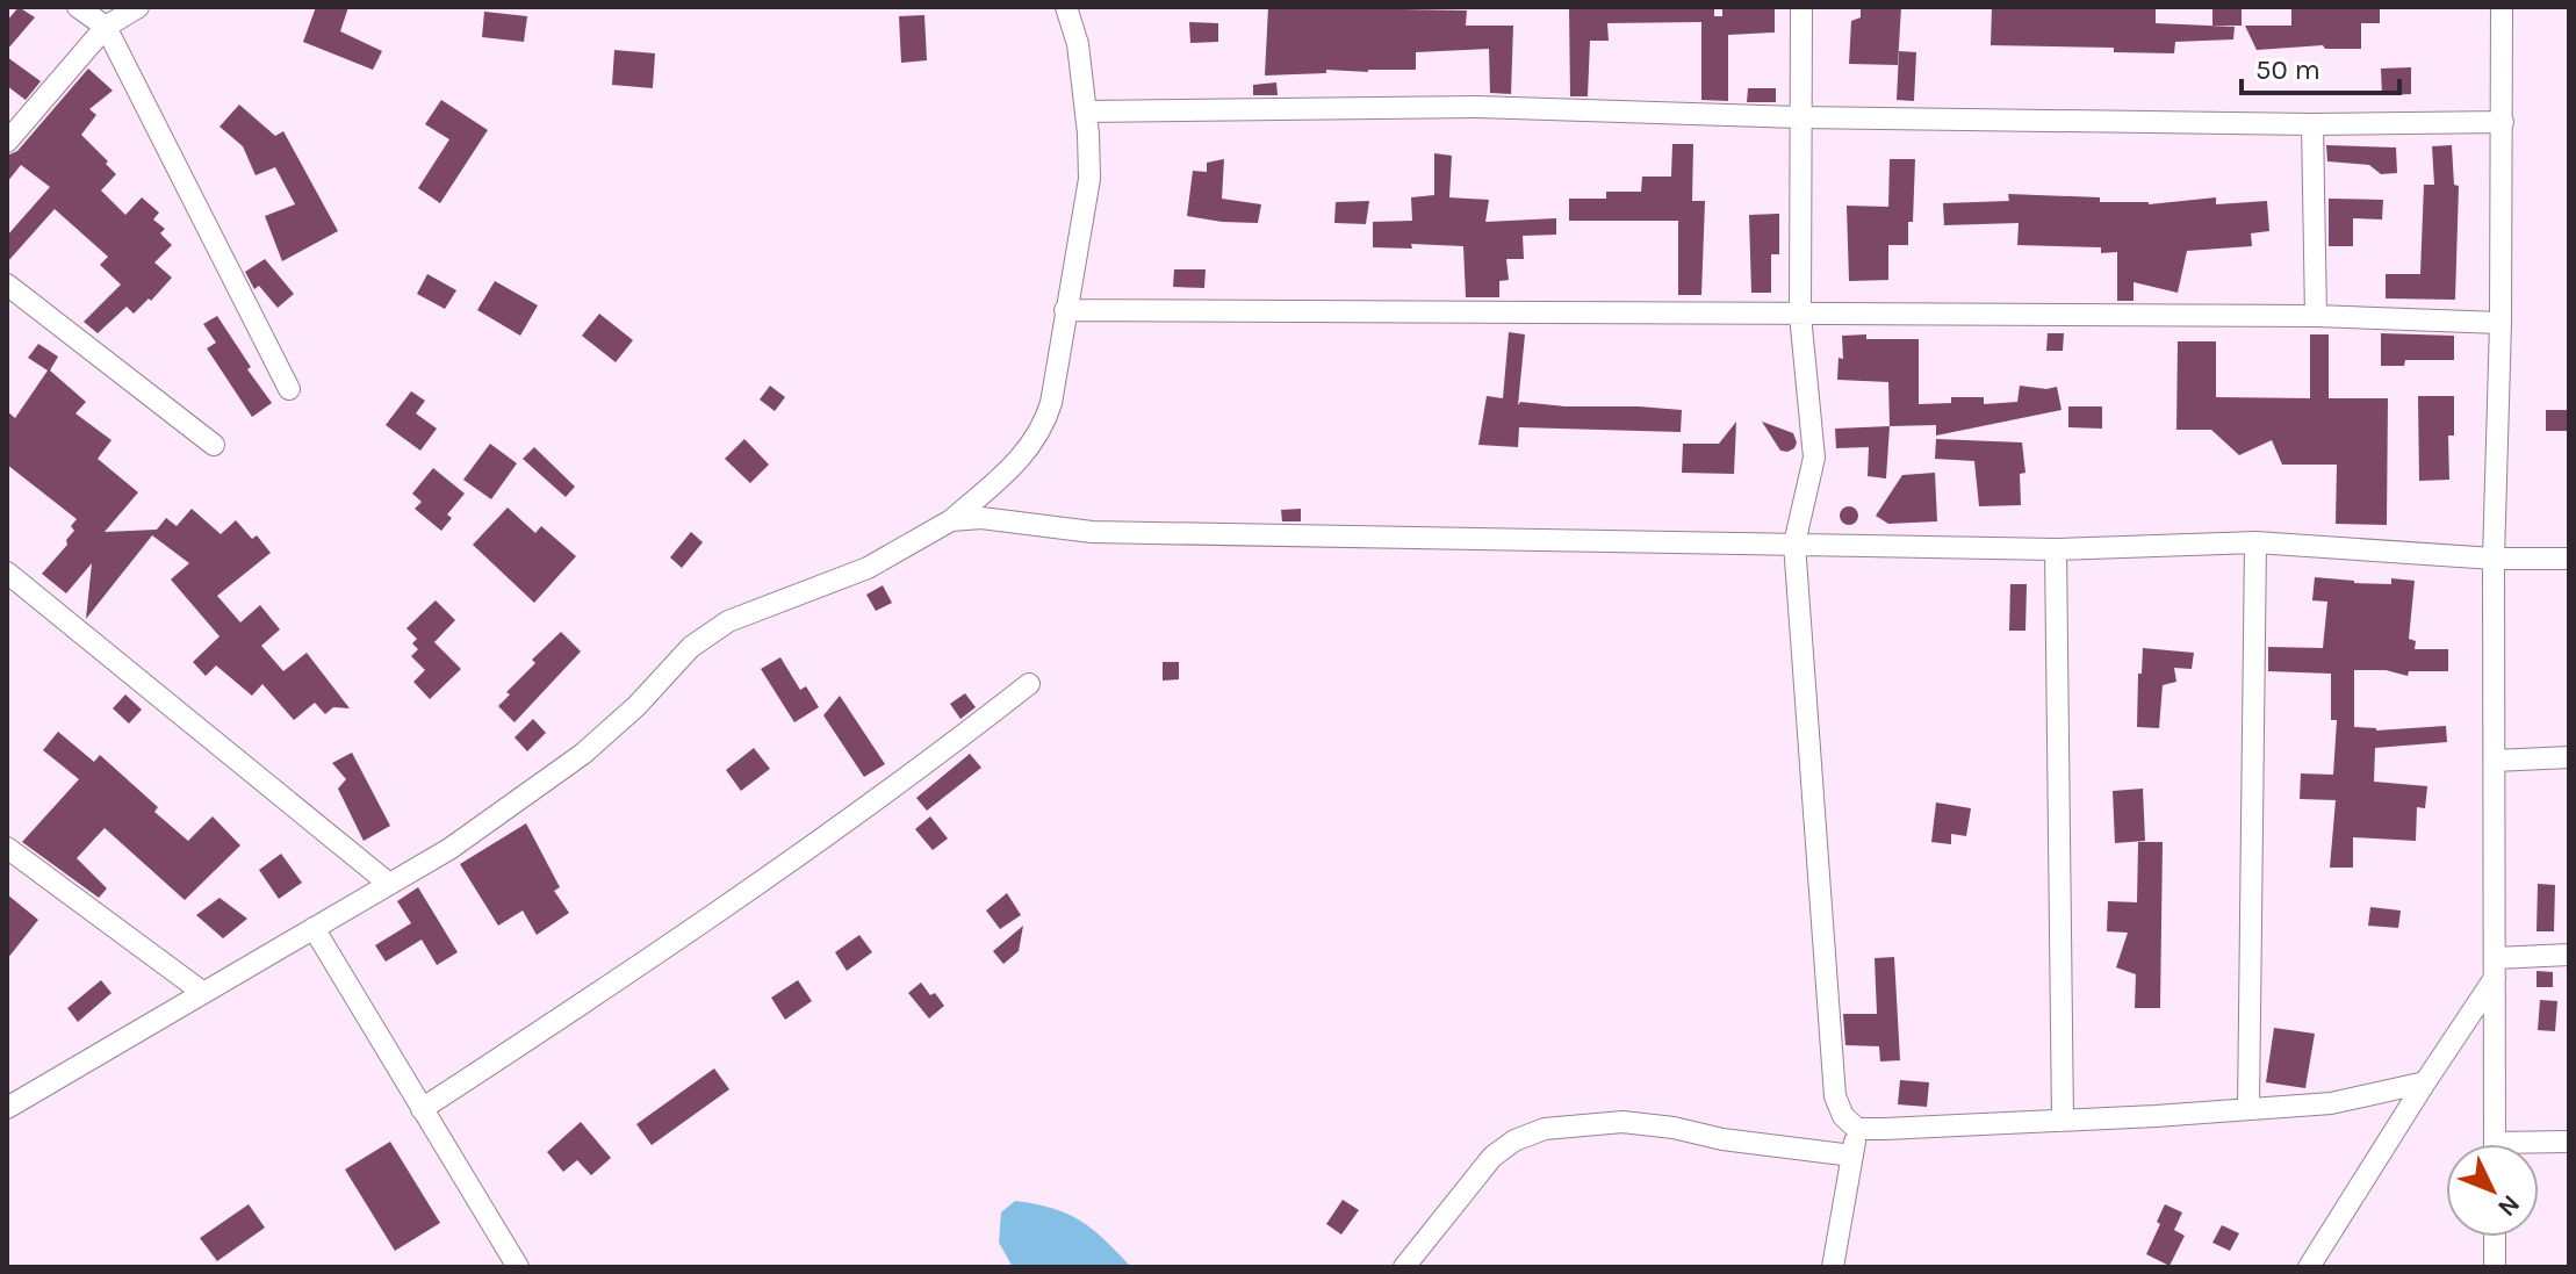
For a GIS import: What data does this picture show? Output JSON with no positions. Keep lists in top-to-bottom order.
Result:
{
  "scale_bar": "50 m",
  "north": "bottom right"
}
